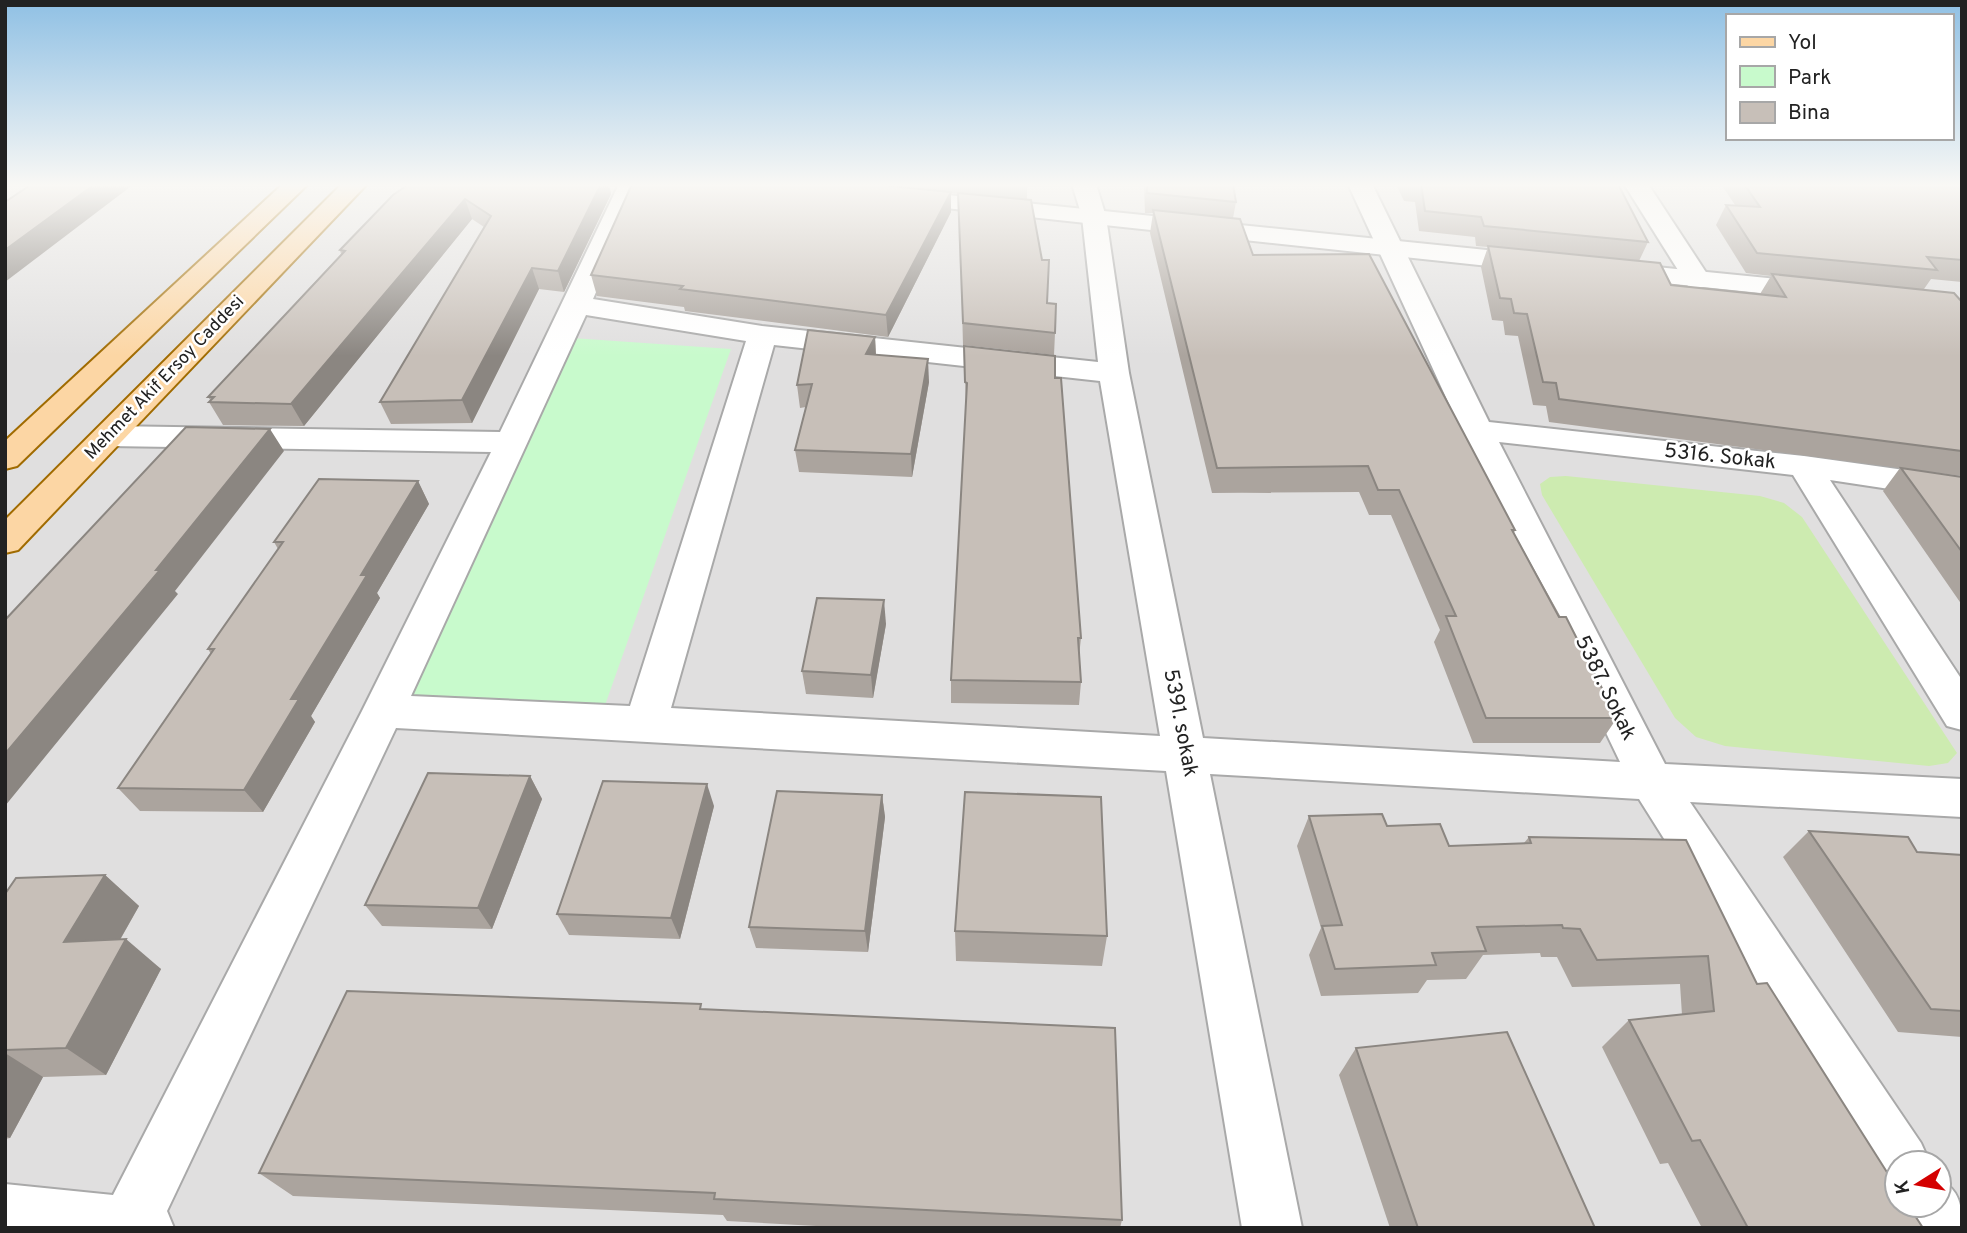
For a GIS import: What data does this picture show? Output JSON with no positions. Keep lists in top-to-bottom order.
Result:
{
  "streets": {
    "main road": ["Mehmet Akif Ersoy Caddesi"],
    "street": ["5316. Sokak", "5387. Sokak", "5391. sokak"]
  },
  "crossings": [
    ["5316. Sokak", "5387. Sokak"]
  ],
  "legend": ["Yol", "Park", "Bina"],
  "north": "left"
}
